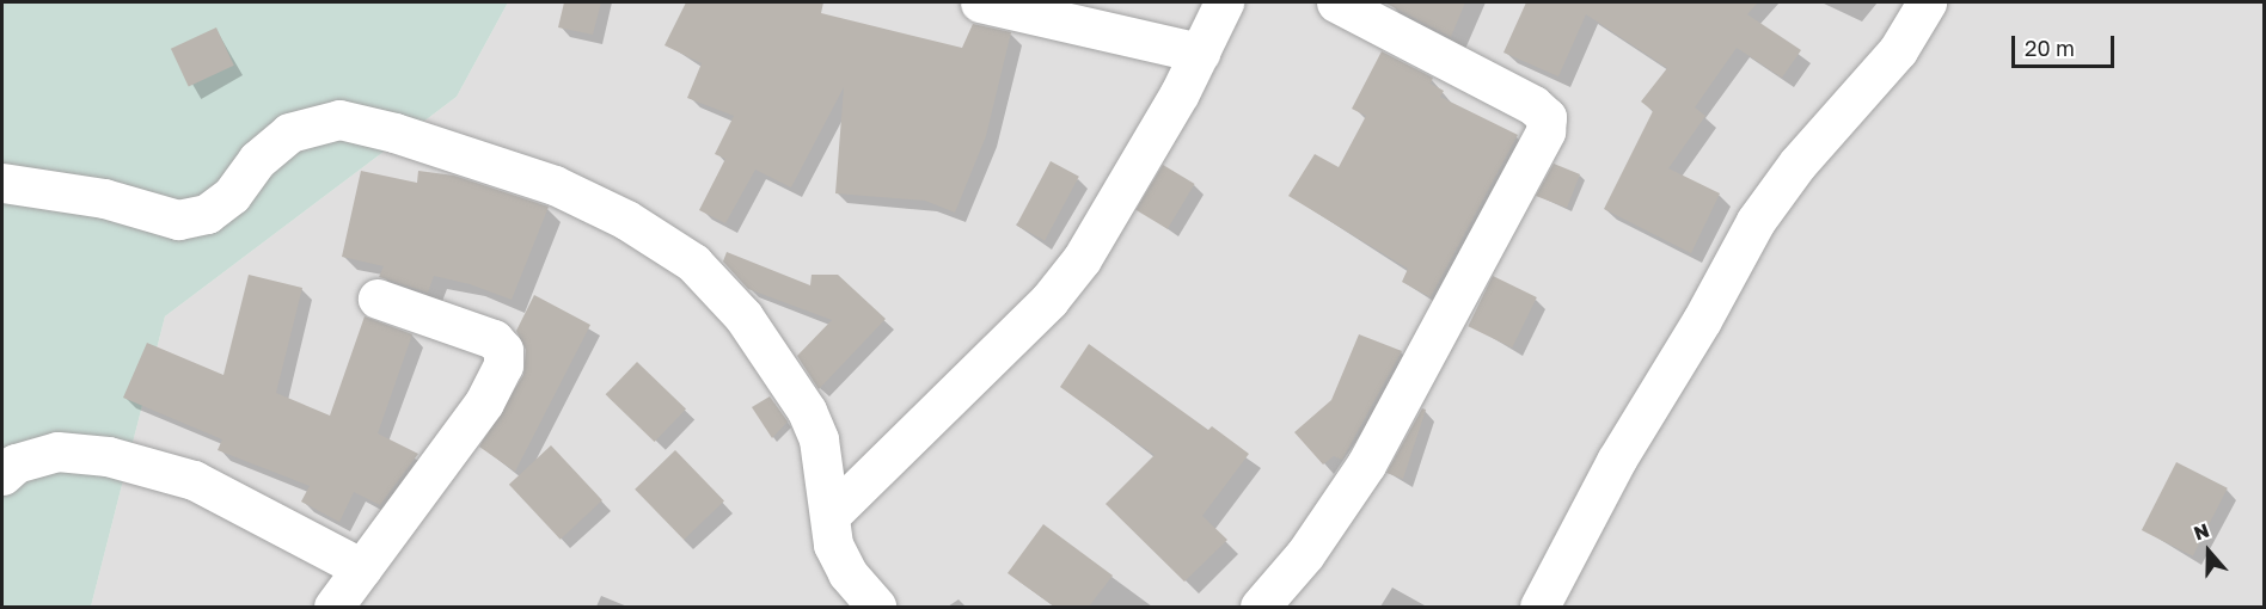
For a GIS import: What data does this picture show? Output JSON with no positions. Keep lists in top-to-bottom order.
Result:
{
  "scale_bar": "20 m",
  "north": "top"
}
